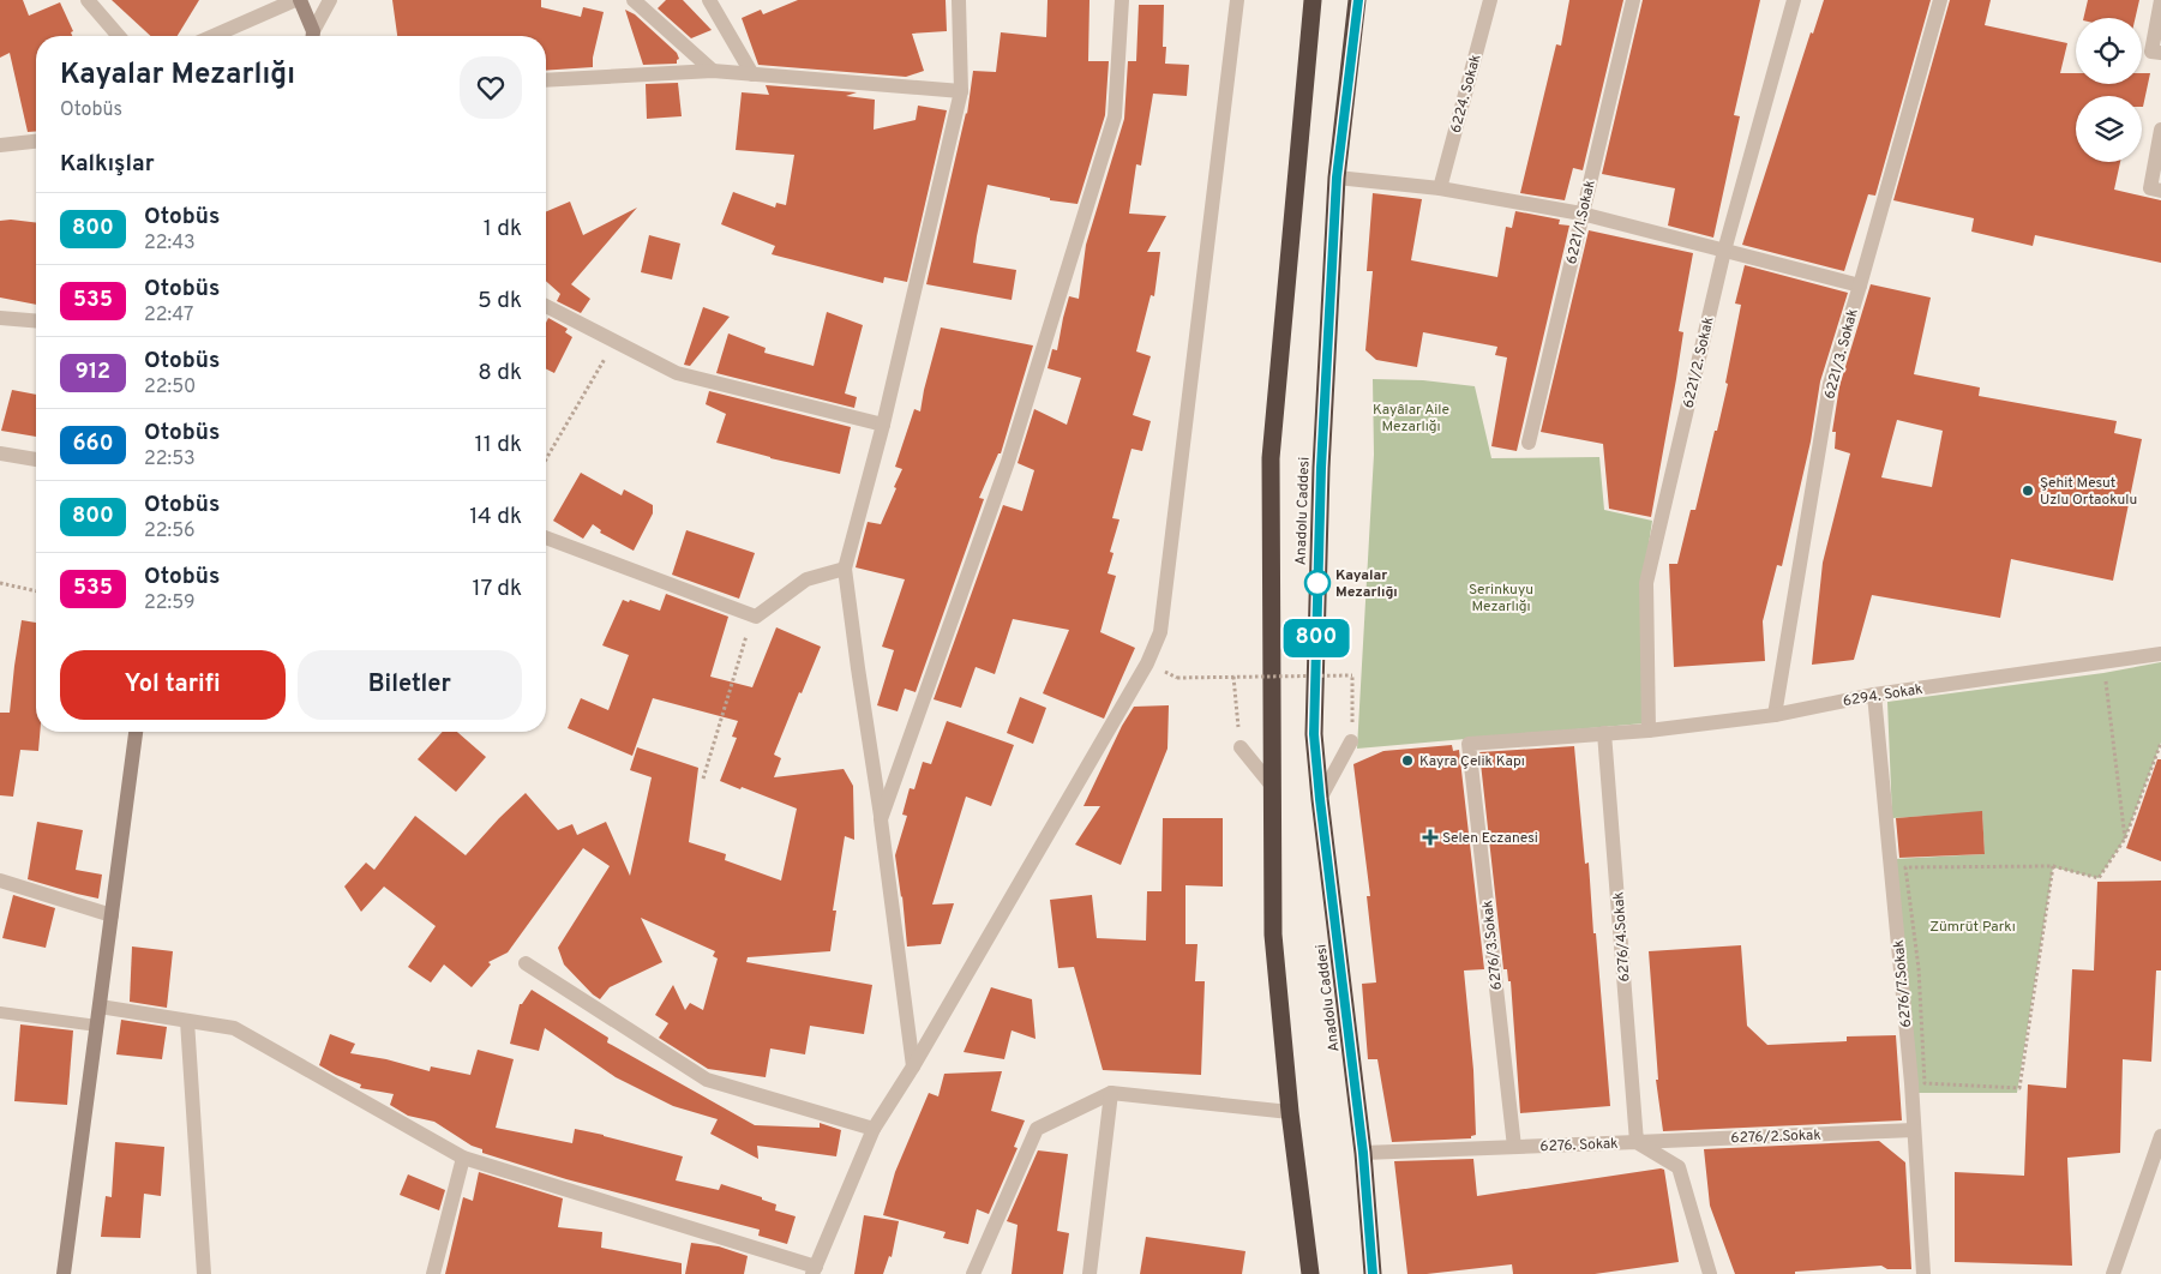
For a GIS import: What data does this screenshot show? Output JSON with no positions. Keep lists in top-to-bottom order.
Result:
{
  "streets": {
    "highway": ["Anadolu Caddesi"],
    "street": [
      "6224. Sokak",
      "6221/1.Sokak",
      "6221/3. Sokak",
      "6221/2. Sokak",
      "6294. Sokak",
      "6276/4.Sokak",
      "6276/3.Sokak",
      "6276/7.Sokak",
      "6276/2.Sokak",
      "6276. Sokak"
    ]
  },
  "crossings": [
    ["6221/3. Sokak", "6294. Sokak"],
    ["6221/2. Sokak", "6294. Sokak"],
    ["Anadolu Caddesi", "6276. Sokak"],
    ["6294. Sokak", "6276/4.Sokak"],
    ["6294. Sokak", "6276/3.Sokak"],
    ["6294. Sokak", "6276/7.Sokak"],
    ["6276/4.Sokak", "6276/2.Sokak"],
    ["6276/4.Sokak", "6276. Sokak"],
    ["6276/3.Sokak", "6276. Sokak"],
    ["6276/7.Sokak", "6276/2.Sokak"],
    ["6276/2.Sokak", "6276. Sokak"]
  ],
  "parks": ["Kayâlar Aile Mezarlığı", "Serinkuyu Mezarlığı", "Zümrüt Parkı"],
  "places": {
    "other": ["Şehit Mesut Uzlu Ortaokulu", "Kayalar Mezarlığı", "Kayra Çelik Kapı"],
    "health": ["Selen Eczanesi"]
  },
  "lines": ["bus line 800"],
  "page": {
    "on_map": "800",
    "heading": [
      ["Kayalar Mezarlığı", "Otobüs"],
      "Kalkışlar"
    ],
    "list": [
      {
        "mark": "800",
        "name": "Otobüs",
        "note": "22:43",
        "value": "1 dk"
      },
      {
        "mark": "535",
        "name": "Otobüs",
        "note": "22:47",
        "value": "5 dk"
      },
      {
        "mark": "912",
        "name": "Otobüs",
        "note": "22:50",
        "value": "8 dk"
      },
      {
        "mark": "660",
        "name": "Otobüs",
        "note": "22:53",
        "value": "11 dk"
      },
      {
        "mark": "800",
        "name": "Otobüs",
        "note": "22:56",
        "value": "14 dk"
      },
      {
        "mark": "535",
        "name": "Otobüs",
        "note": "22:59",
        "value": "17 dk"
      }
    ],
    "buttons": ["Yol tarifi", "Biletler"]
  }
}
